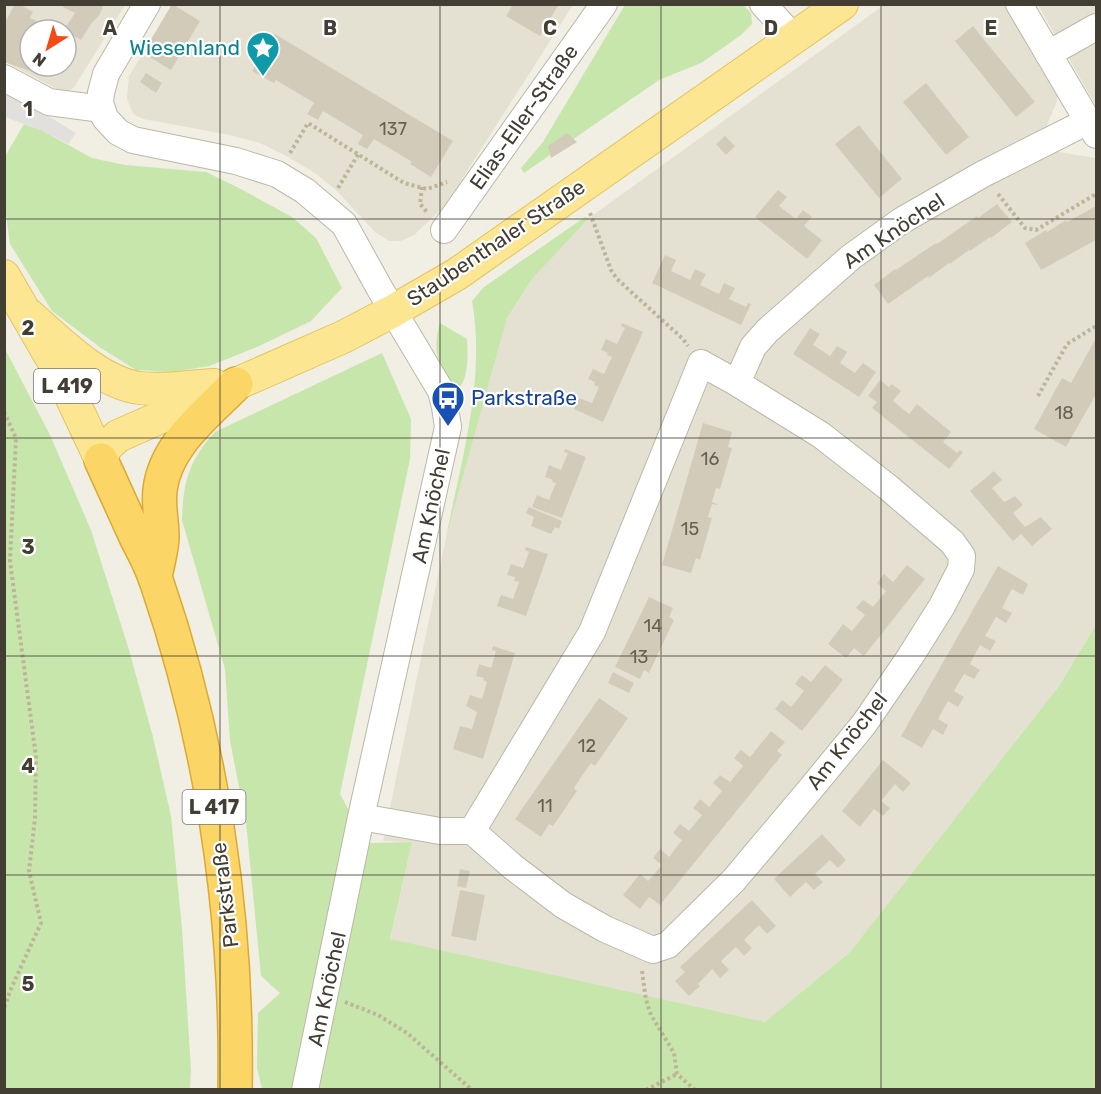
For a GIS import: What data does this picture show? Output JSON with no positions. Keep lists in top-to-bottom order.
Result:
{
  "streets": {
    "highway": ["L 417", "Parkstraße"],
    "main road": ["Staubenthaler Straße", "L 419"],
    "street": ["Elias-Eller-Straße", "Am Knöchel"]
  },
  "crossings": [
    ["Am Knöchel", "Staubenthaler Straße"],
    ["Staubenthaler Straße", "Parkstraße"]
  ],
  "places": {
    "place": ["Wiesenland"],
    "bus stop": ["Parkstraße"]
  },
  "house_numbers": [
    "137",
    "18",
    "16",
    "15",
    "14",
    "13",
    "12",
    "11"
  ],
  "north": "bottom left",
  "grid": {
    "columns": [
      "A",
      "B",
      "C",
      "D",
      "E"
    ],
    "rows": [
      "1",
      "2",
      "3",
      "4",
      "5"
    ]
  }
}
